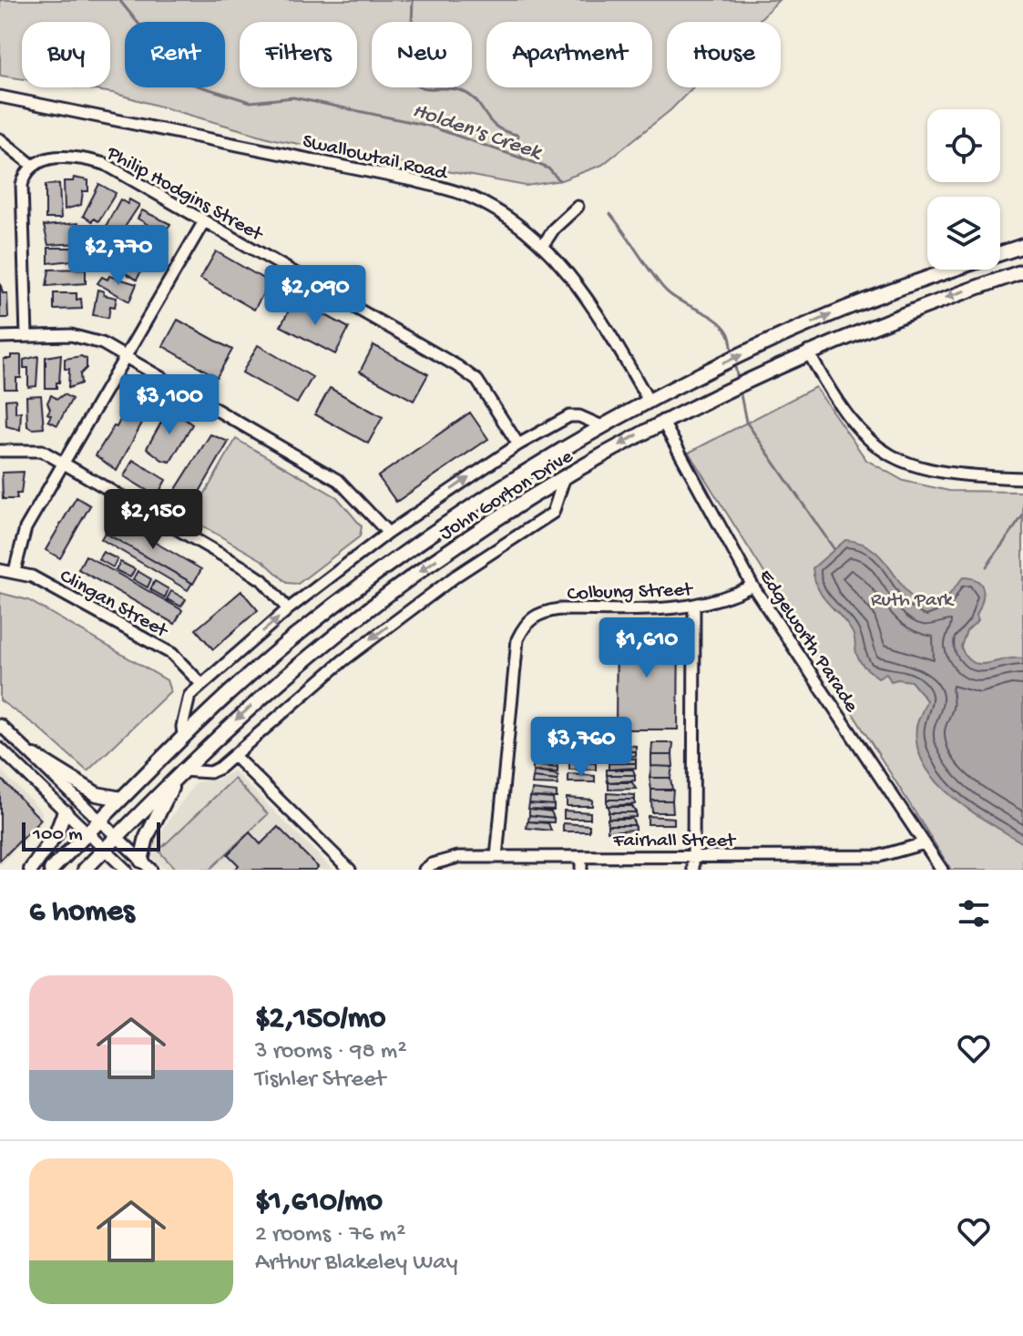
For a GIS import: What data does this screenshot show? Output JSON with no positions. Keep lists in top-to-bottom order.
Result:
{
  "streets": {
    "main road": ["John Gorton Drive"],
    "street": [
      "Swallowtail Road",
      "Philip Hodgins Street",
      "Colbung Street",
      "Clingan Street",
      "Edgeworth Parade",
      "Fairhall Street"
    ]
  },
  "crossings": [
    ["Swallowtail Road", "John Gorton Drive"],
    ["Philip Hodgins Street", "John Gorton Drive"],
    ["John Gorton Drive", "Clingan Street"],
    ["John Gorton Drive", "Edgeworth Parade"],
    ["Colbung Street", "Edgeworth Parade"],
    ["Colbung Street", "Fairhall Street"],
    ["Edgeworth Parade", "Fairhall Street"]
  ],
  "water": ["Holden's Creek"],
  "parks": ["Ruth Park"],
  "scale_bar": "100 m",
  "page": {
    "chip": [
      "Buy",
      "Rent",
      "Filters",
      "New",
      "Apartment",
      "House"
    ],
    "price": [
      "$2,770",
      "$2,090",
      "$3,100",
      "$2,150",
      "$1,610",
      "$3,760"
    ],
    "scale": "100 m",
    "heading": "6 homes",
    "list": [
      {
        "name": "$2,150/mo",
        "note": "3 rooms · 98 m² · Tishler Street"
      },
      {
        "name": "$1,610/mo",
        "note": "2 rooms · 76 m² · Arthur Blakeley Way"
      }
    ]
  }
}
